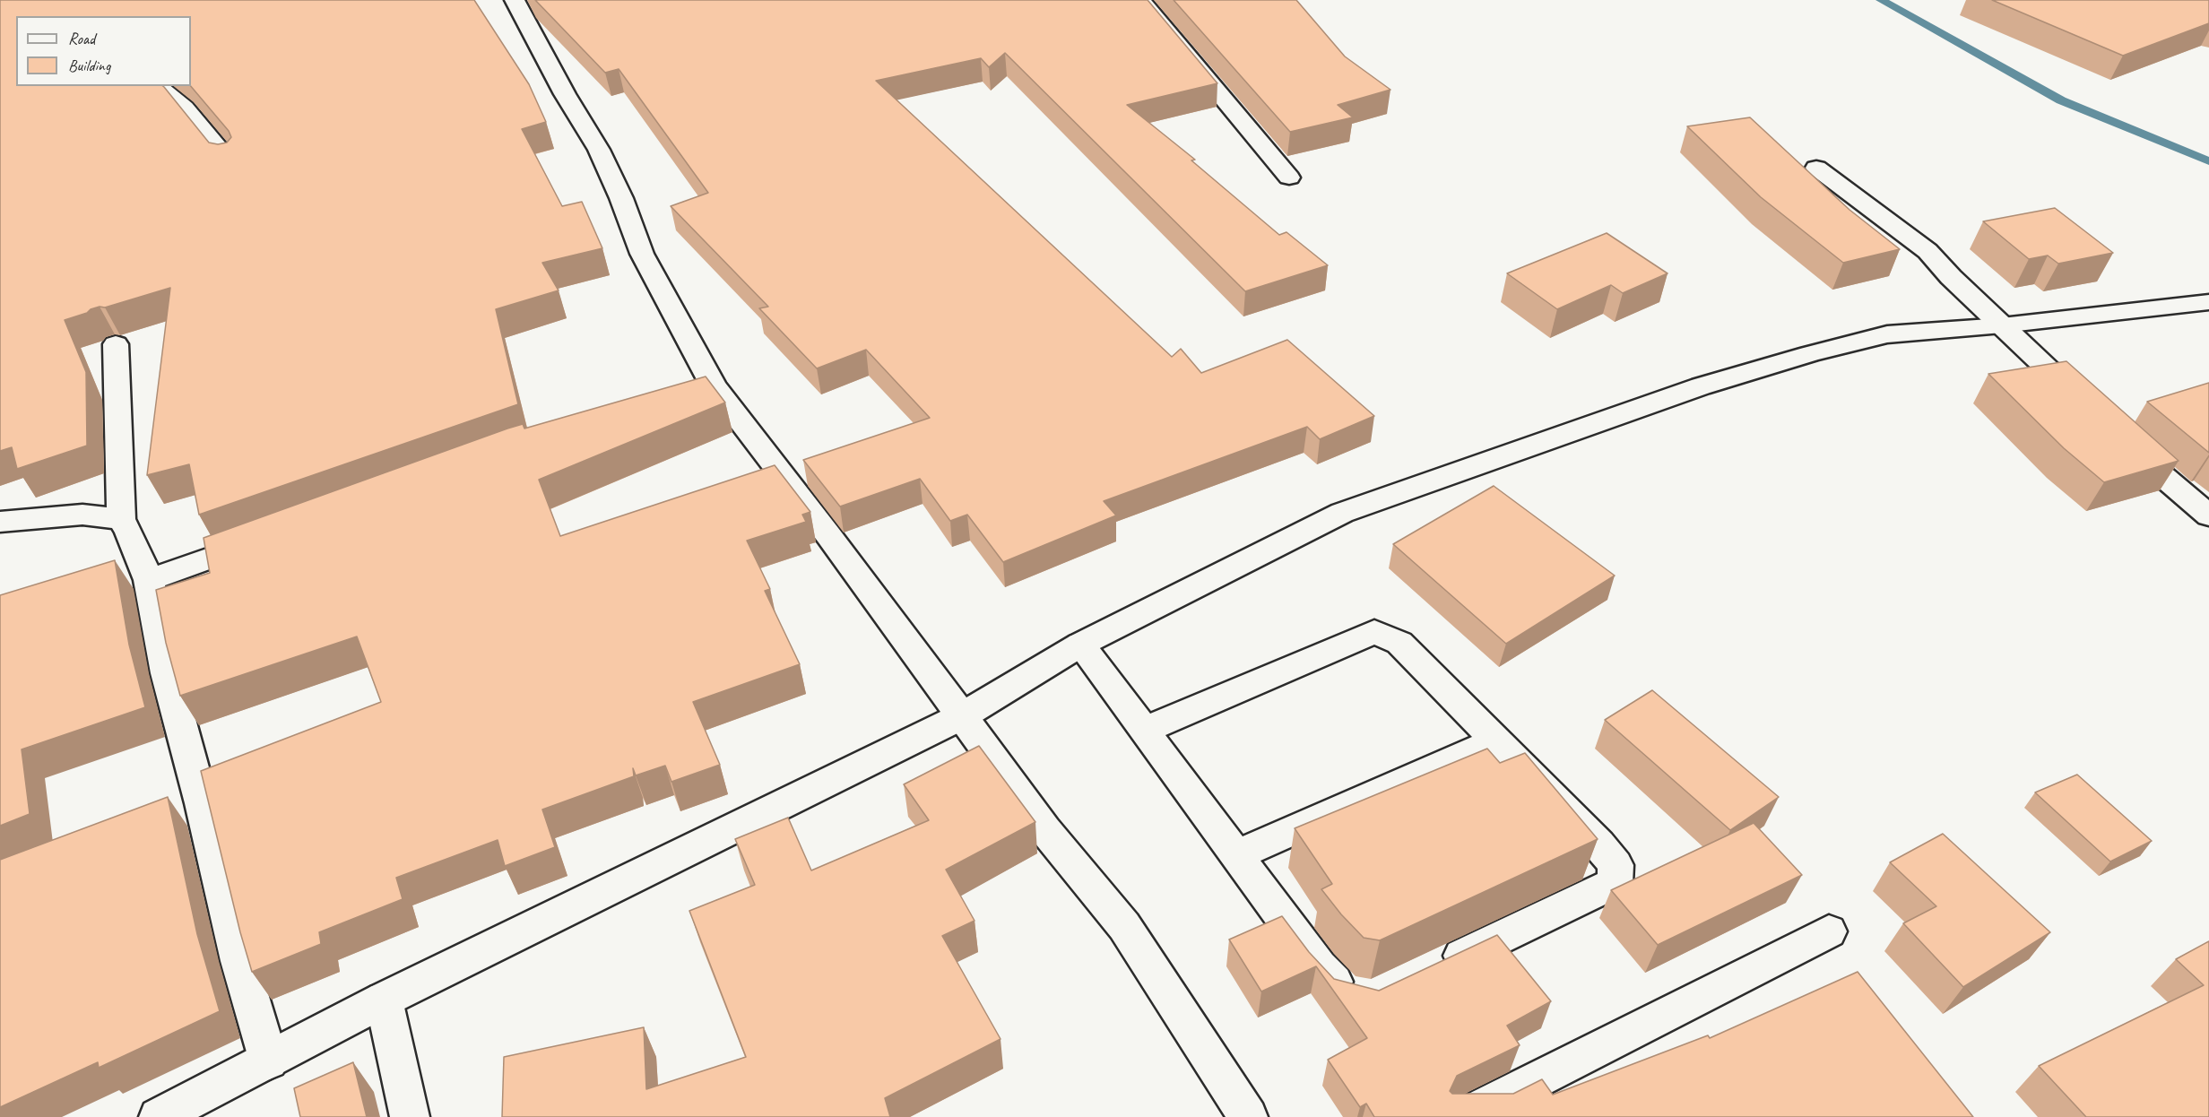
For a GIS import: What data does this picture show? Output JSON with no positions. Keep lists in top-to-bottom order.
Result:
{
  "legend": ["Road", "Building"]
}
